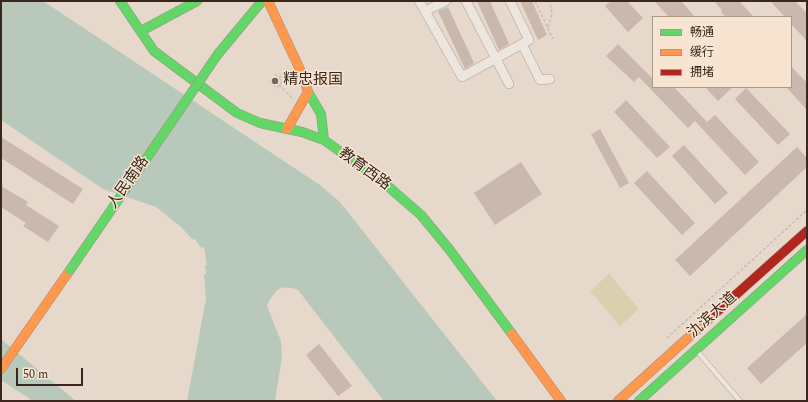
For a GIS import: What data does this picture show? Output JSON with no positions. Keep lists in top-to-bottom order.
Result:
{
  "streets": {
    "main road": ["教育西路", "人民南路", "氿滨大道"]
  },
  "places": ["精忠报国"],
  "legend": ["畅通", "缓行", "拥堵"],
  "scale_bar": "50 m"
}
